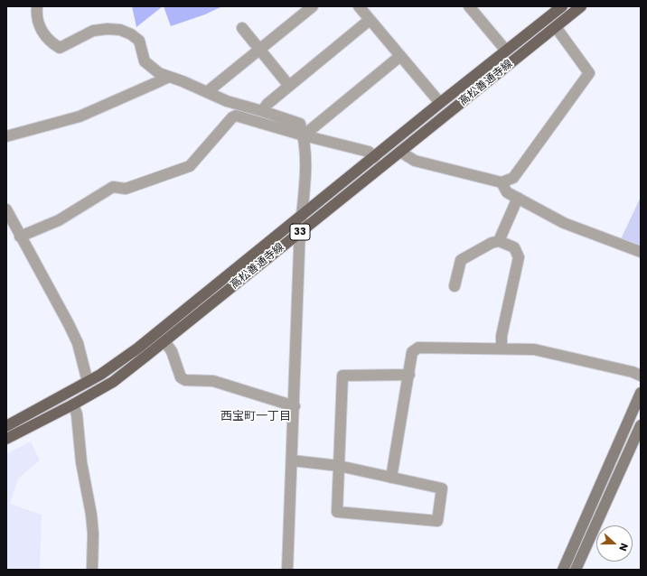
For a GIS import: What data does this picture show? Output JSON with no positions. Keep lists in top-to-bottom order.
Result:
{
  "streets": {
    "main road": ["高松善通寺線", "33"]
  },
  "districts": ["西宝町一丁目"],
  "north": "right"
}
